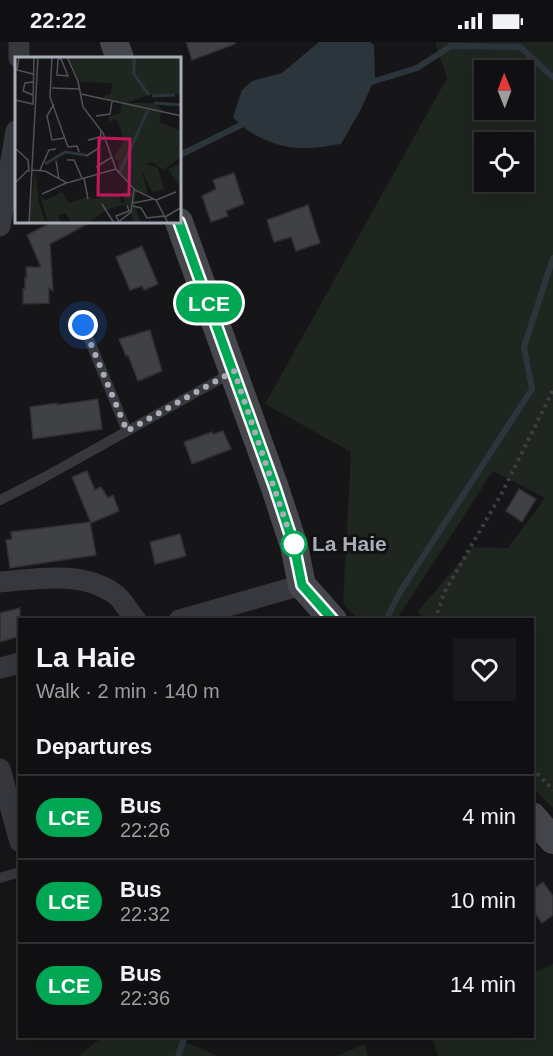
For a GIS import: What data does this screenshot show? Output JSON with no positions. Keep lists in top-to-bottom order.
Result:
{
  "places": ["La Haie"],
  "lines": ["bus line LCE"],
  "north": "top",
  "page": {
    "status": "22:22",
    "on_map": "LCE",
    "heading": [
      ["La Haie", "Walk · 2 min · 140 m"],
      "Departures"
    ],
    "list": [
      {
        "mark": "LCE",
        "name": "Bus",
        "note": "22:26",
        "value": "4 min"
      },
      {
        "mark": "LCE",
        "name": "Bus",
        "note": "22:32",
        "value": "10 min"
      },
      {
        "mark": "LCE",
        "name": "Bus",
        "note": "22:36",
        "value": "14 min"
      }
    ]
  }
}
